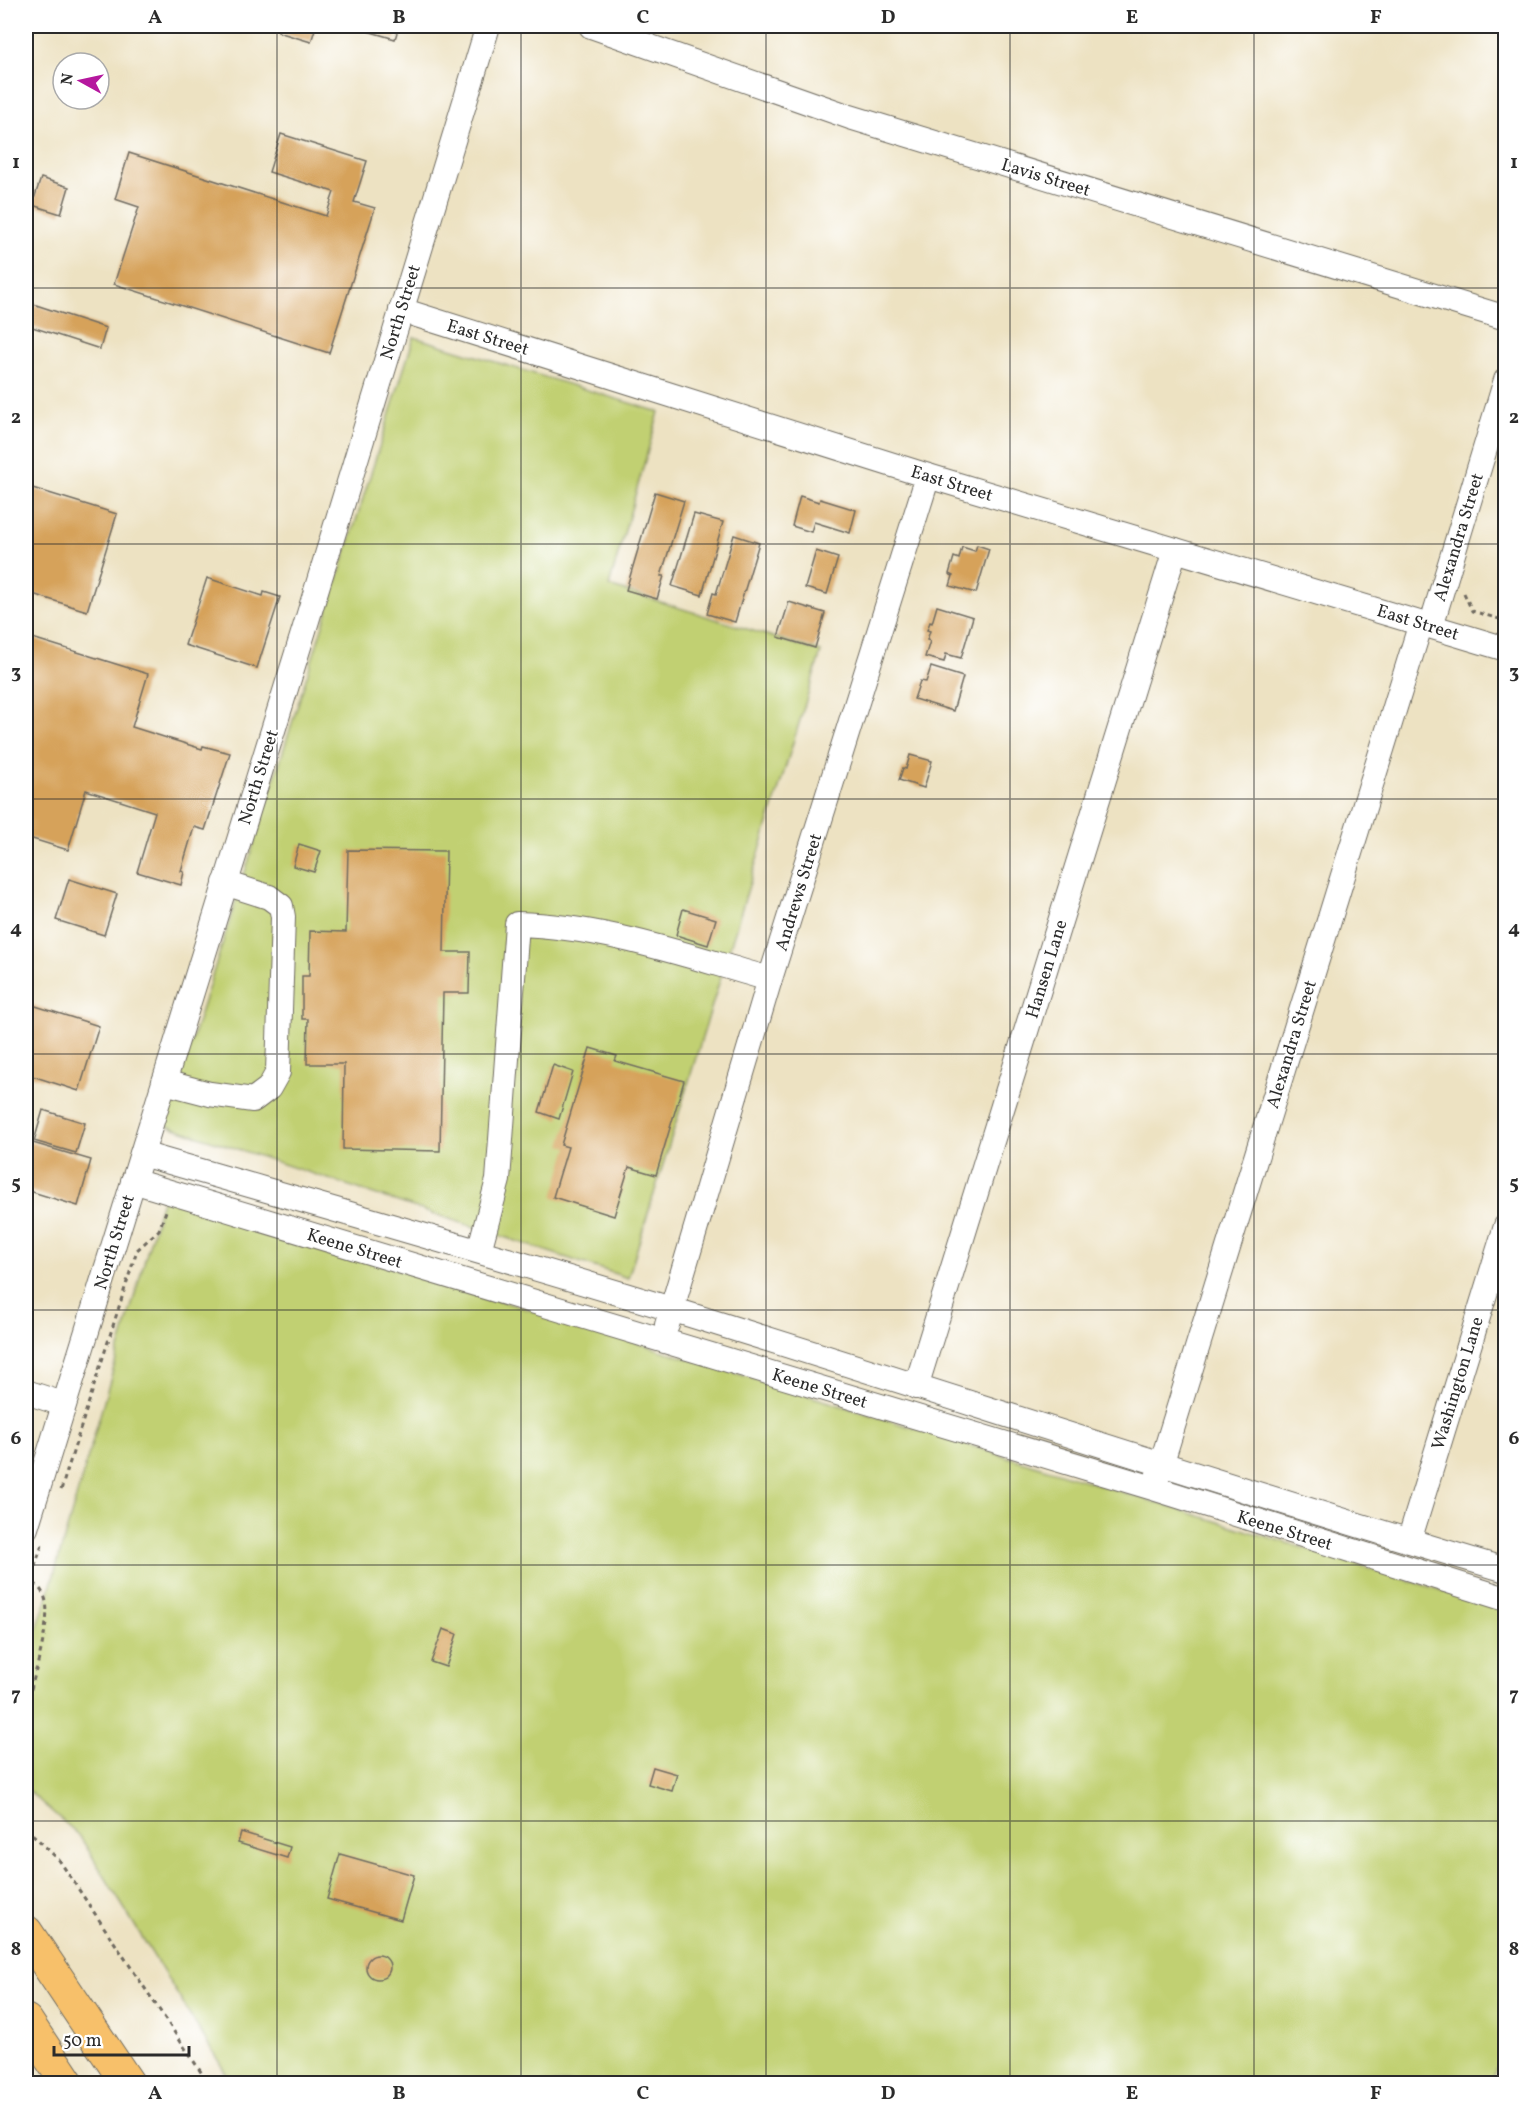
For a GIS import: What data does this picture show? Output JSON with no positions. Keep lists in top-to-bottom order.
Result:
{
  "streets": {
    "street": [
      "Lavis Street",
      "North Street",
      "East Street",
      "Alexandra Street",
      "Andrews Street",
      "Hansen Lane",
      "Keene Street",
      "Washington Lane"
    ]
  },
  "crossings": [
    ["North Street", "East Street"],
    ["North Street", "Keene Street"],
    ["East Street", "Alexandra Street"],
    ["East Street", "Andrews Street"],
    ["East Street", "Hansen Lane"],
    ["Alexandra Street", "Keene Street"],
    ["Andrews Street", "Keene Street"],
    ["Hansen Lane", "Keene Street"],
    ["Keene Street", "Washington Lane"]
  ],
  "scale_bar": "50 m",
  "north": "left",
  "grid": {
    "columns": [
      "A",
      "B",
      "C",
      "D",
      "E",
      "F"
    ],
    "rows": [
      "1",
      "2",
      "3",
      "4",
      "5",
      "6",
      "7",
      "8"
    ]
  }
}
